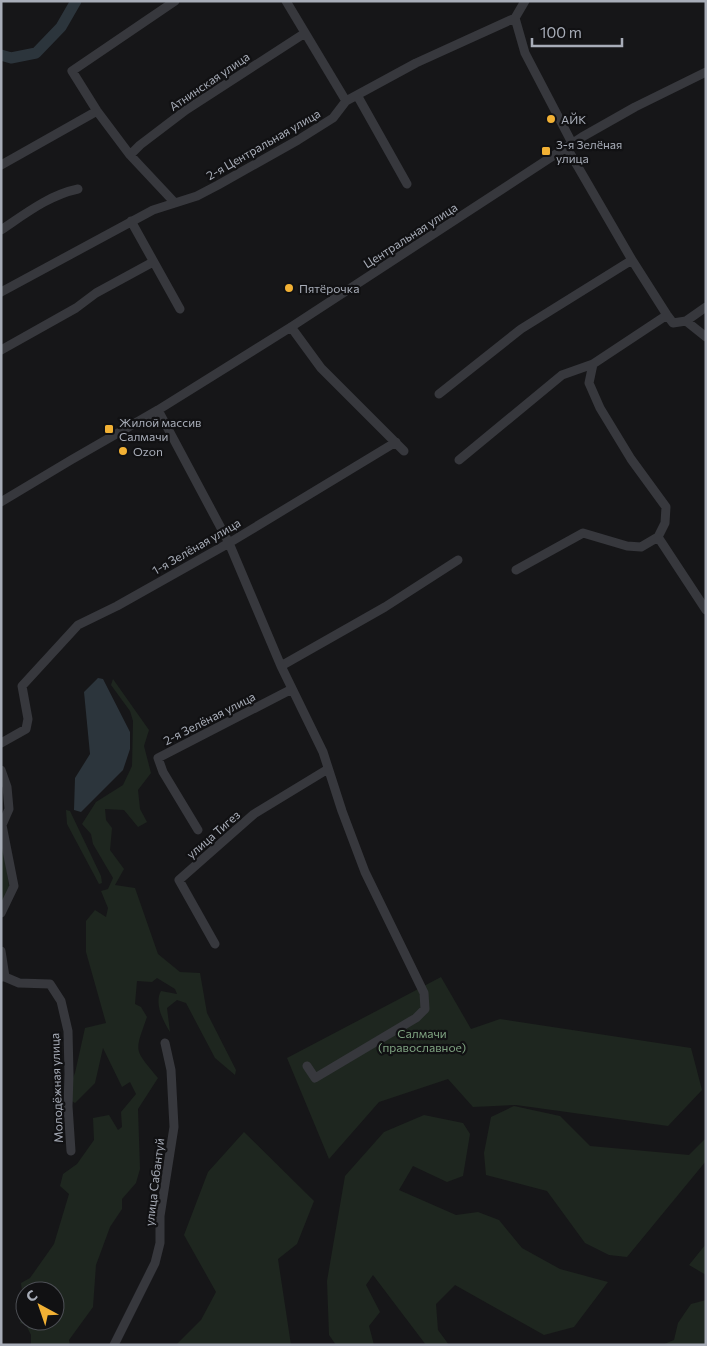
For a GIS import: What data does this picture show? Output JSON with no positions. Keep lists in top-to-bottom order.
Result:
{
  "streets": {
    "street": [
      "Атнинская улица",
      "2-я Центральная улица",
      "Центральная улица",
      "1-я Зелёная улица",
      "2-я Зелёная улица",
      "улица Тигез",
      "Молодёжная улица",
      "улица Сабантуй"
    ]
  },
  "parks": ["Салмачи (православное)"],
  "places": {
    "other": ["АЙК", "Пятёрочка", "Ozon"],
    "transit": ["3-я Зелёная улица", "Жилой массив Салмачи"]
  },
  "scale_bar": "100 m",
  "north": "top left"
}
